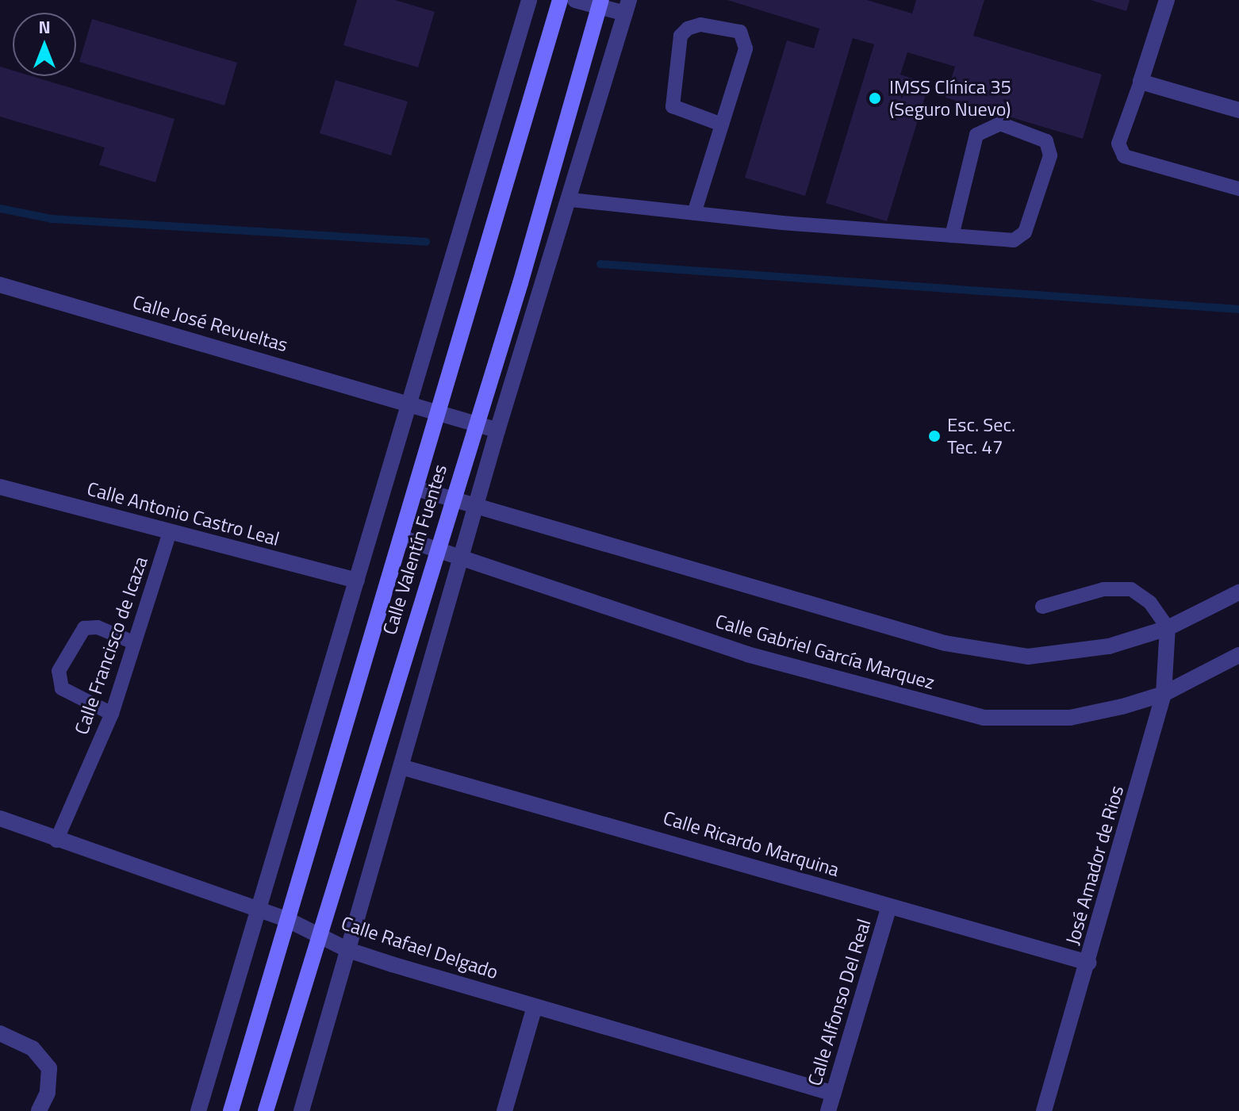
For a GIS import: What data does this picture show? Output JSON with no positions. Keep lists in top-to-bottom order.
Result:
{
  "streets": {
    "main road": ["Calle Valentín Fuentes"],
    "street": [
      "Calle José Revueltas",
      "Calle Antonio Castro Leal",
      "Calle Gabriel García Marquez",
      "Calle Ricardo Marquina",
      "José Amador de Rios",
      "Calle Rafael Delgado",
      "Calle Alfonso Del Real"
    ],
    "lane": ["Calle Francisco de Icaza"]
  },
  "crossings": [
    ["Calle José Revueltas", "Calle Valentín Fuentes"],
    ["Calle Antonio Castro Leal", "Calle Francisco de Icaza"],
    ["Calle Valentín Fuentes", "Calle Gabriel García Marquez"],
    ["Calle Valentín Fuentes", "Calle Rafael Delgado"],
    ["Calle Francisco de Icaza", "Calle Rafael Delgado"],
    ["Calle Gabriel García Marquez", "José Amador de Rios"],
    ["Calle Ricardo Marquina", "José Amador de Rios"],
    ["Calle Ricardo Marquina", "Calle Alfonso Del Real"],
    ["Calle Rafael Delgado", "Calle Alfonso Del Real"]
  ],
  "places": ["IMSS Clínica 35 (Seguro Nuevo)", "Esc. Sec. Tec. 47"],
  "north": "top"
}
